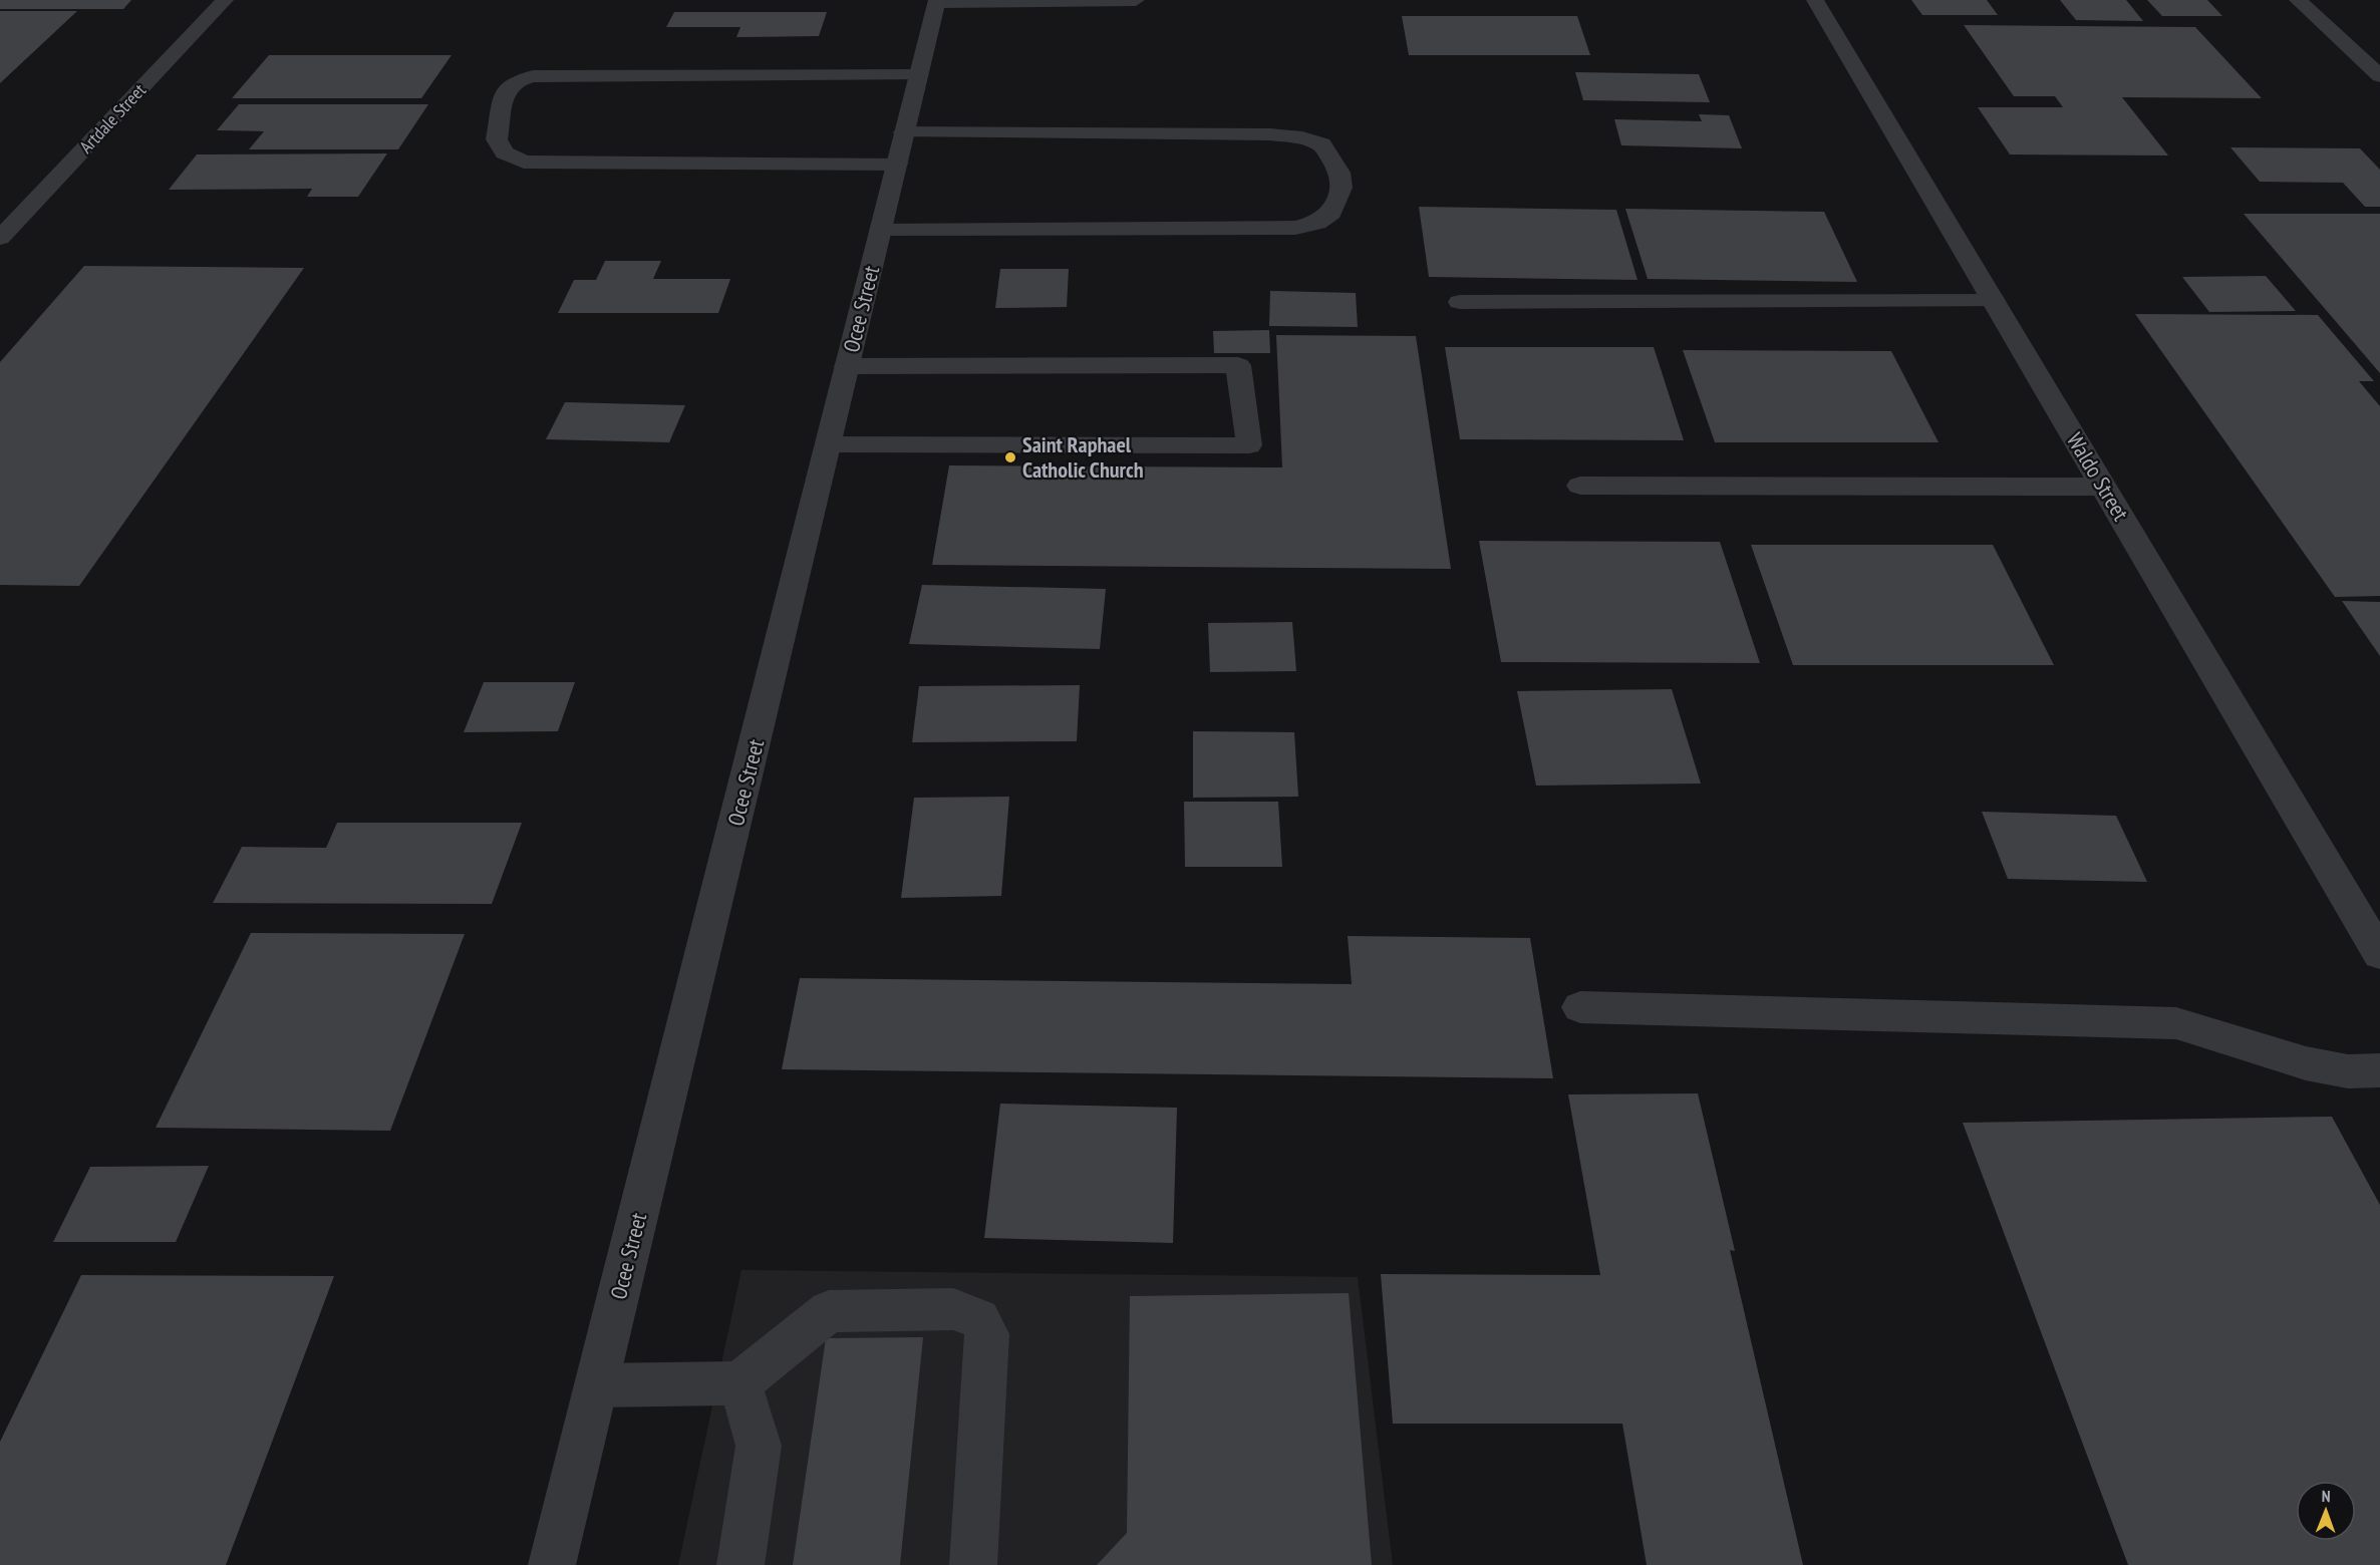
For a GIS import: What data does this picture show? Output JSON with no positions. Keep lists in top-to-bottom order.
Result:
{
  "streets": {
    "street": ["Artdale Street", "Ocee Street", "Waldo Street"]
  },
  "places": ["Saint Raphael Catholic Church"],
  "north": "top"
}
